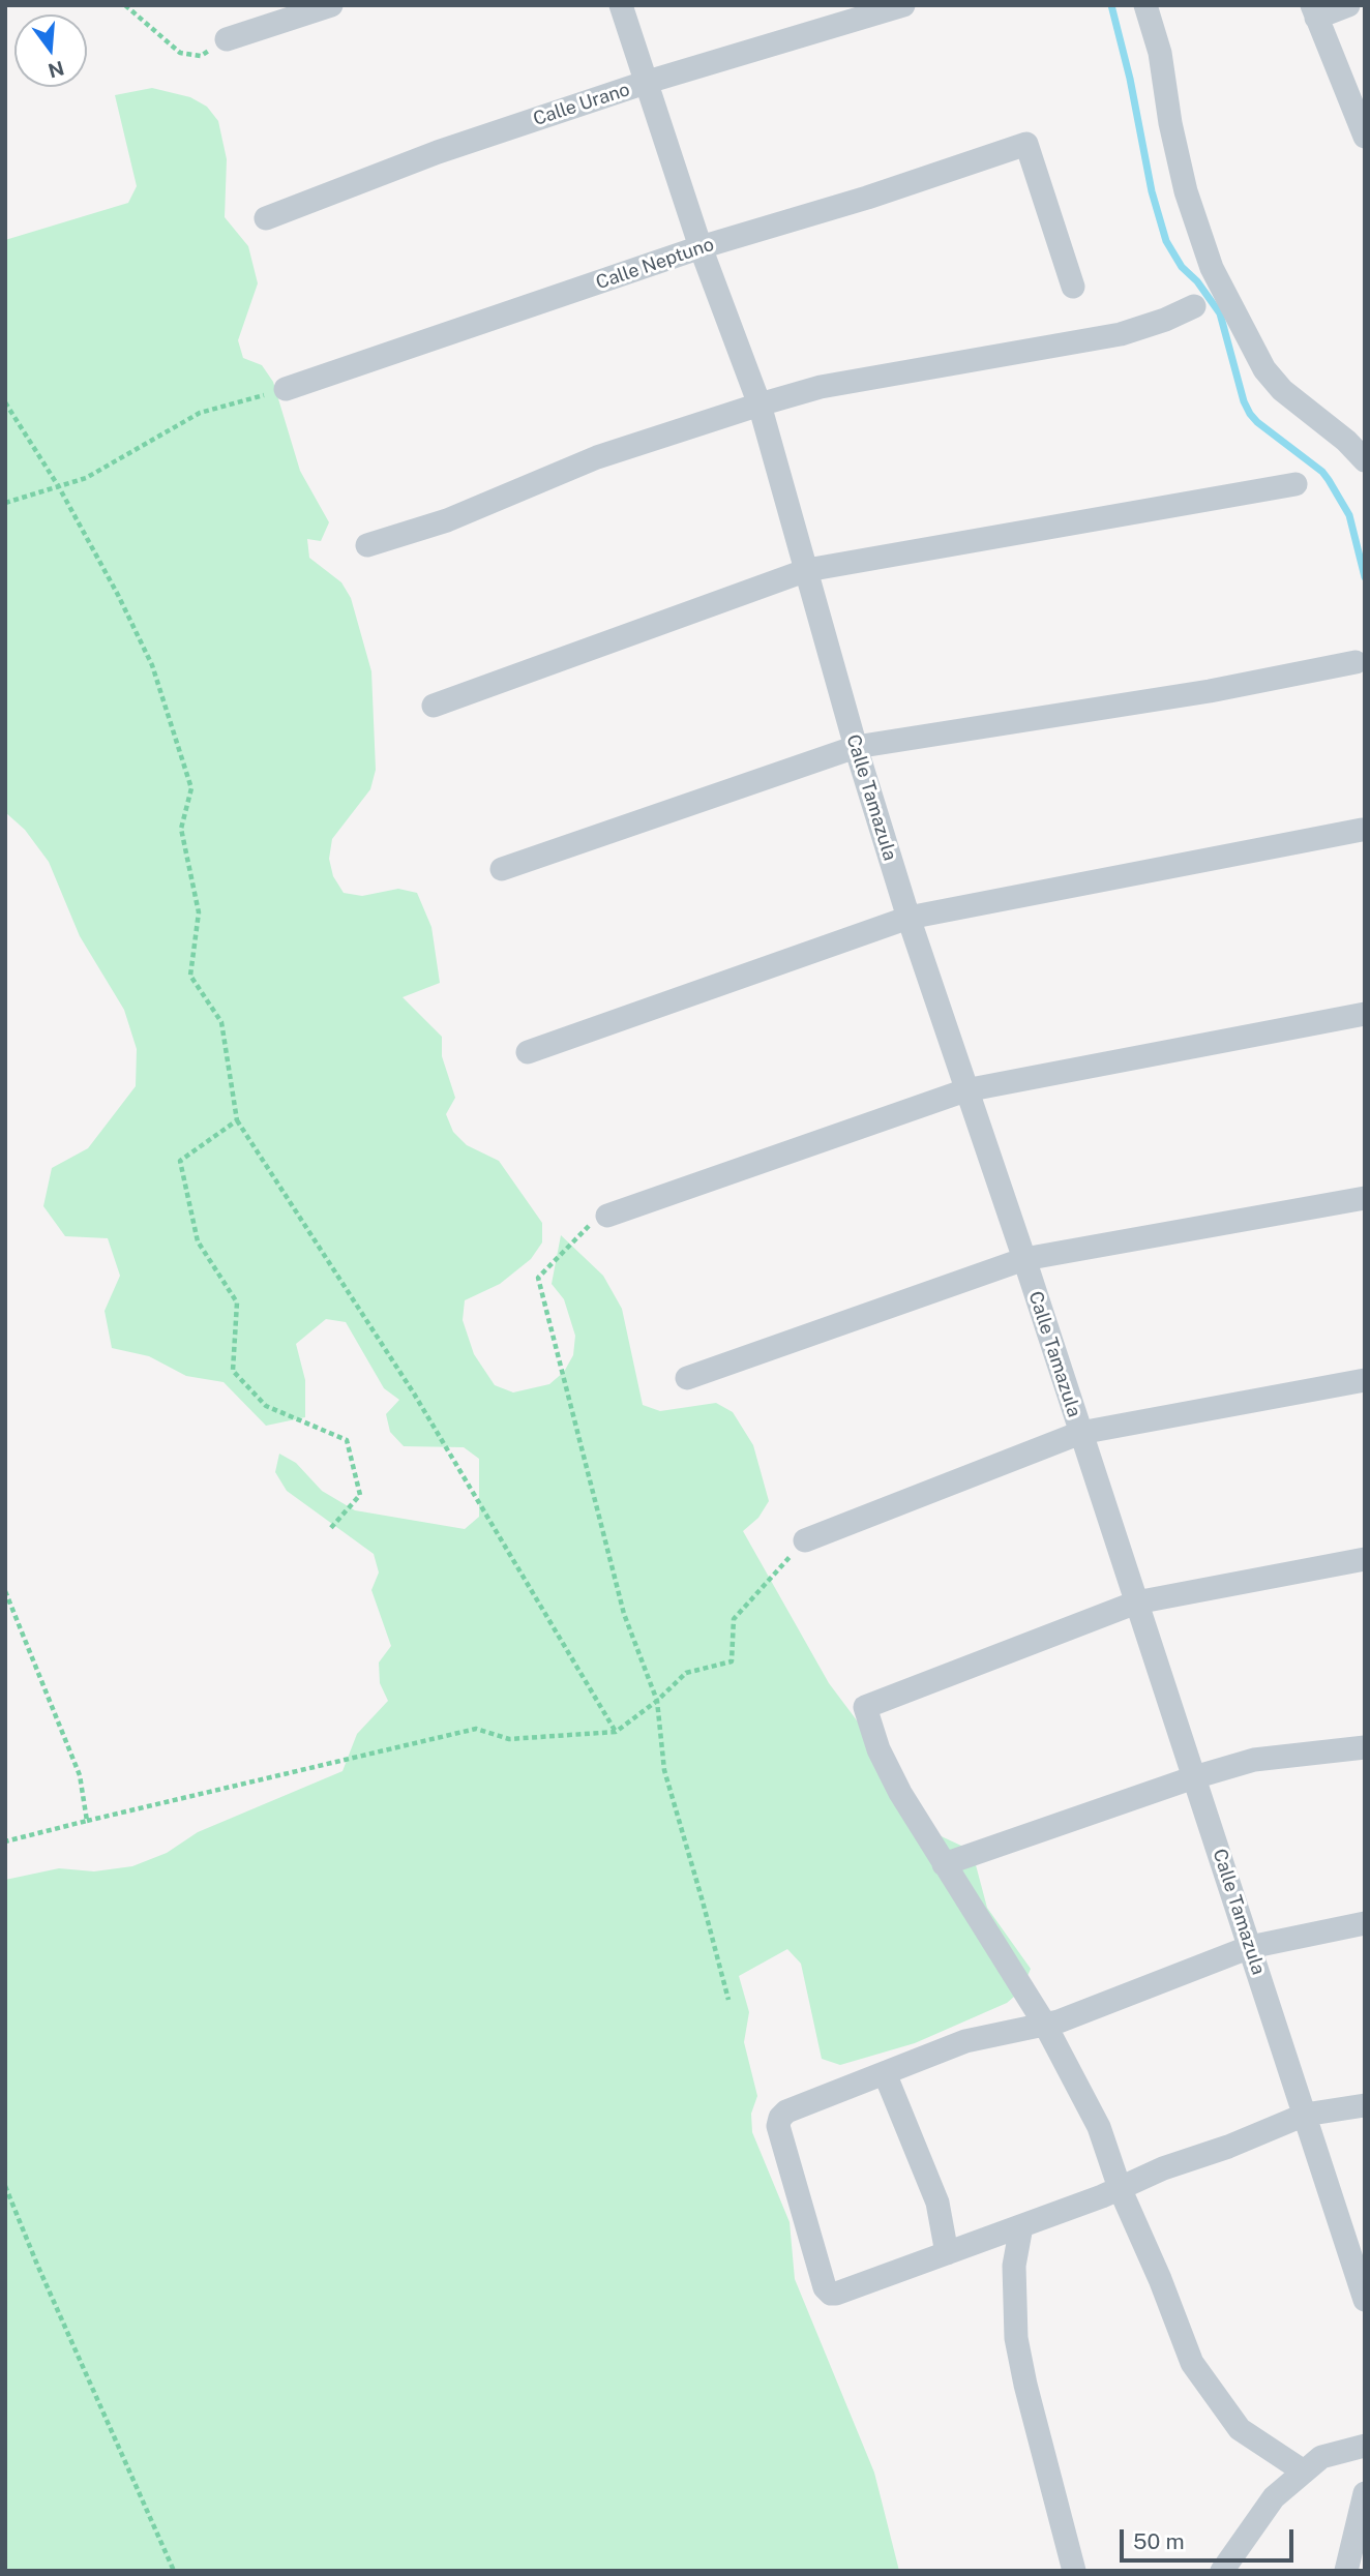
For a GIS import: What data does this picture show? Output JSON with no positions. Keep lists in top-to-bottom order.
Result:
{
  "streets": {
    "street": ["Calle Urano", "Calle Neptuno", "Calle Tamazula"]
  },
  "crossings": [
    ["Calle Urano", "Calle Tamazula"],
    ["Calle Neptuno", "Calle Tamazula"]
  ],
  "scale_bar": "50 m",
  "north": "bottom"
}
